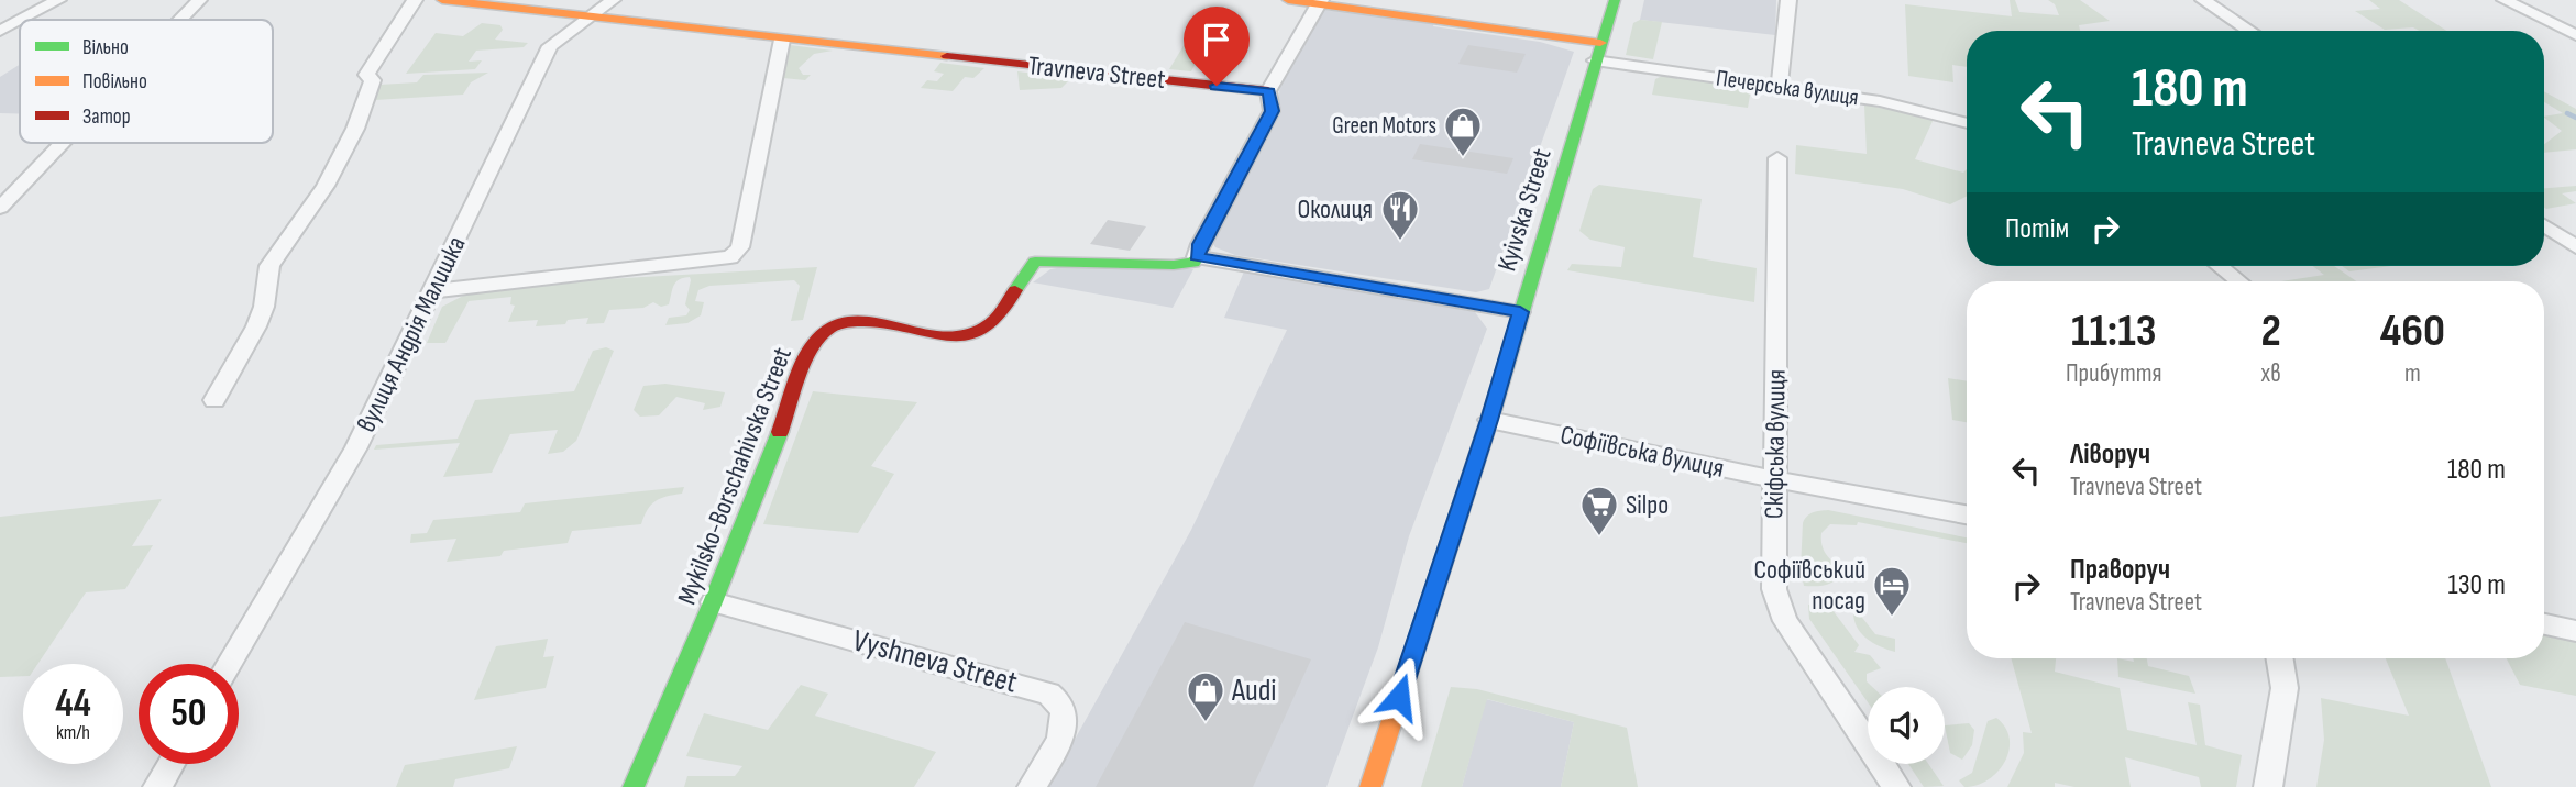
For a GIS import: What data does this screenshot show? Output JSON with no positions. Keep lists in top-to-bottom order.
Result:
{
  "streets": {
    "street": [
      "Travneva Street",
      "Печерська вулиця",
      "Kyivska Street",
      "вулиця Андрія Малишка",
      "Скіфська вулиця",
      "Софіївська вулиця",
      "Mykilsko-Borschahivska Street",
      "Vyshneva Street"
    ]
  },
  "crossings": [
    ["Travneva Street", "вулиця Андрія Малишка"],
    ["Печерська вулиця", "Kyivska Street"],
    ["Kyivska Street", "Софіївська вулиця"],
    ["Скіфська вулиця", "Софіївська вулиця"],
    ["Mykilsko-Borschahivska Street", "Vyshneva Street"]
  ],
  "places": {
    "shop": ["Green Motors", "Audi"],
    "restaurant": ["Околиця"],
    "supermarket": ["Silpo"],
    "hotel": ["Софіївський посад"]
  },
  "legend": ["Вільно", "Повільно", "Затор"],
  "page": {
    "turn": ["180 m", "Travneva Street"],
    "then": "Потім",
    "eta": [
      "11:13",
      "Прибуття",
      "2",
      "хв",
      "460",
      "m"
    ],
    "list": [
      {
        "name": "Ліворуч",
        "note": "Travneva Street",
        "value": "180 m"
      },
      {
        "name": "Праворуч",
        "note": "Travneva Street",
        "value": "130 m"
      }
    ],
    "speed": "44 km/h",
    "limit": "50"
  }
}
